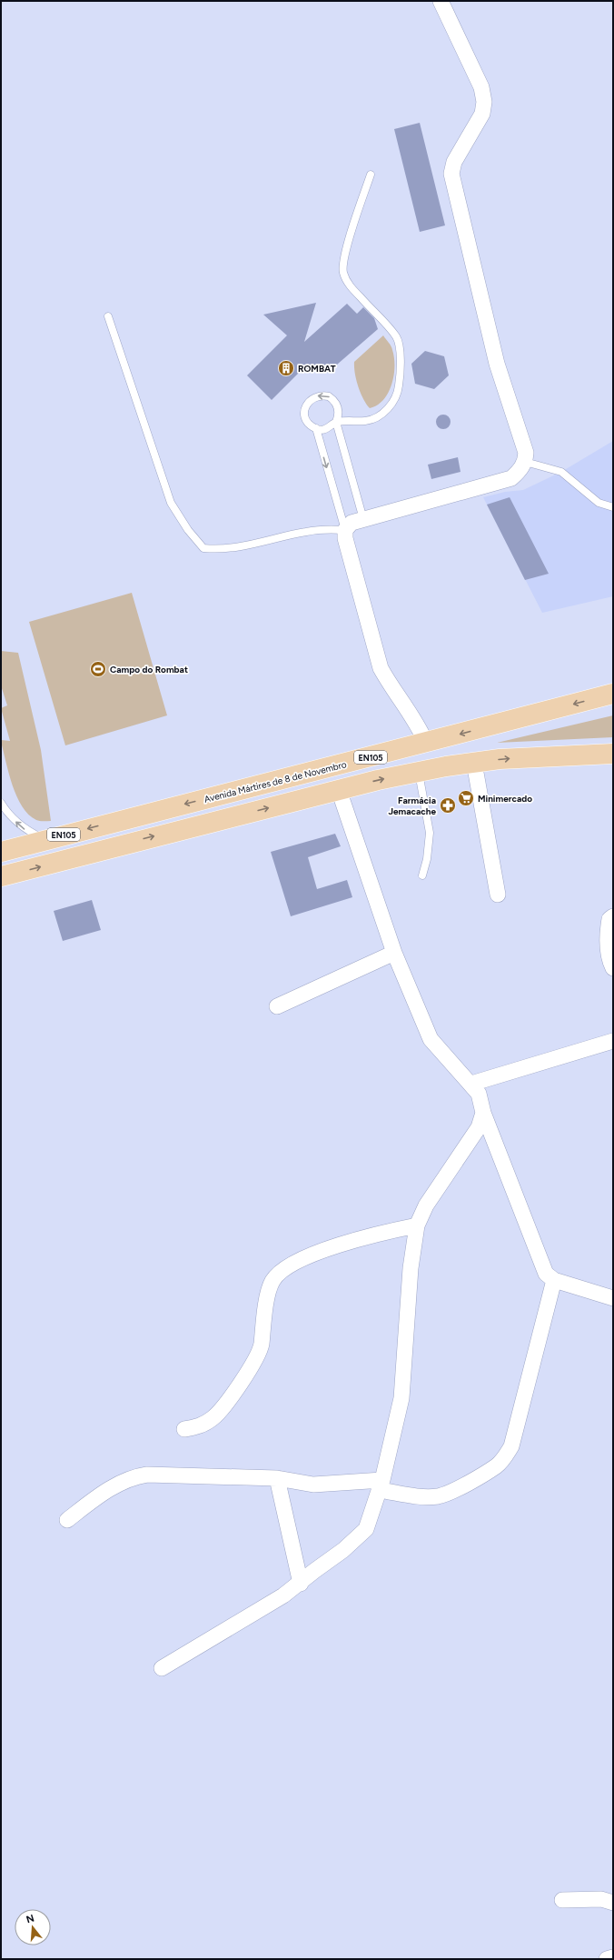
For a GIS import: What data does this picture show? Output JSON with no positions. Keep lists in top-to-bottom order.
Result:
{
  "streets": {
    "main road": ["EN105", "Avenida Mártires de 8 de Novembro"]
  },
  "places": {
    "building": ["ROMBAT"],
    "sports": ["Campo do Rombat"],
    "supermarket": ["Minimercado"],
    "pharmacy": ["Farmácia Jemacache"]
  },
  "north": "top"
}
